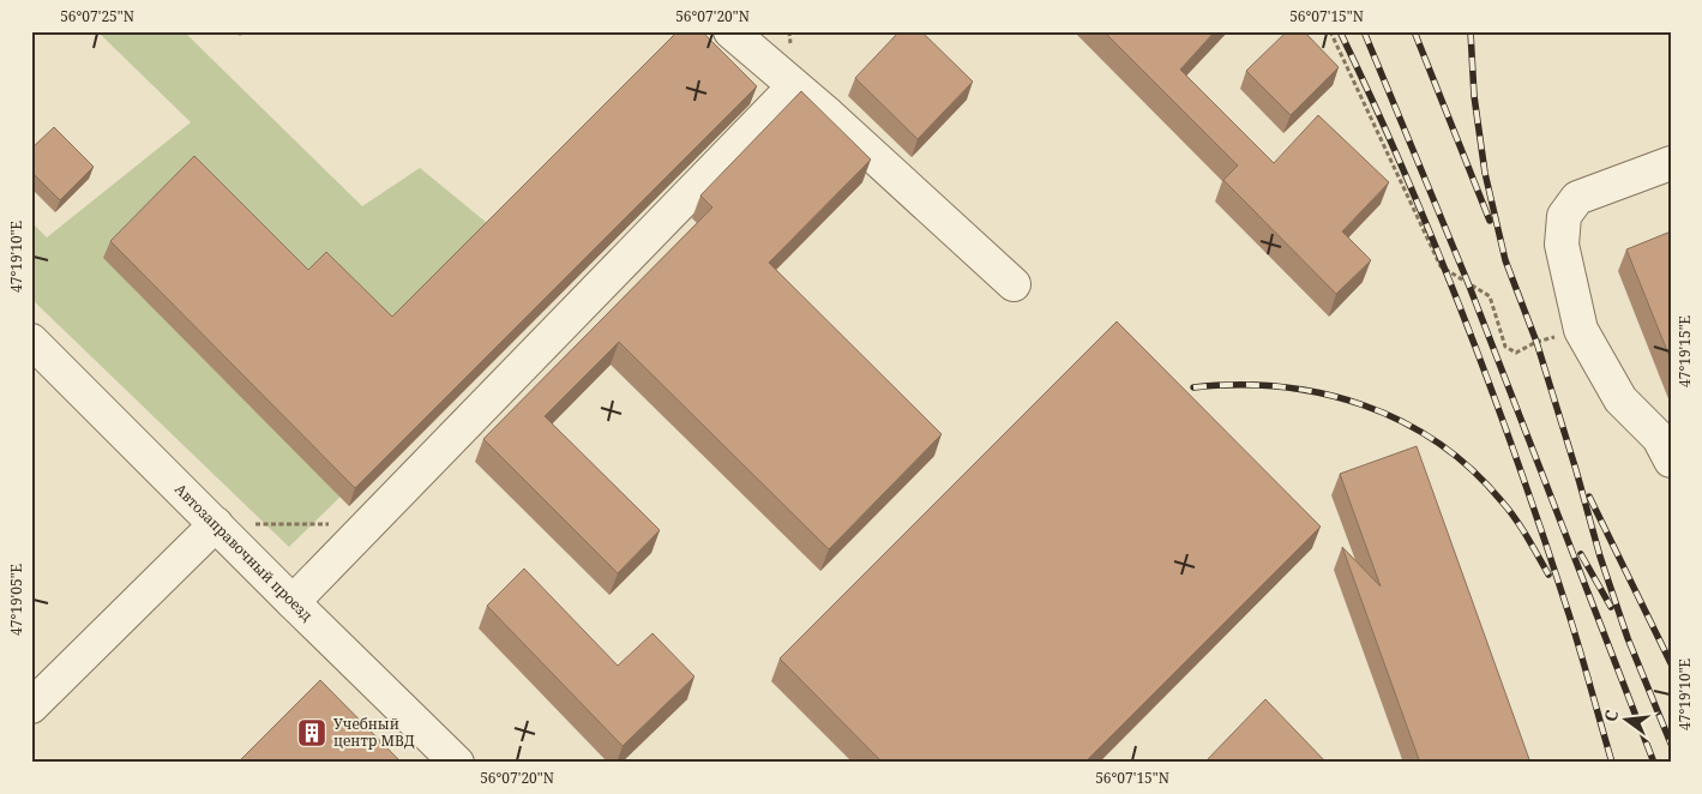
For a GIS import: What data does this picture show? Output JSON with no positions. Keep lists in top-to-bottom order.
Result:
{
  "streets": {
    "street": ["Автозаправочный проезд"]
  },
  "places": {
    "building": ["Учебный центр МВД"]
  },
  "north": "left",
  "coordinates": [
    "56°07'25\"N",
    "56°07'20\"N",
    "56°07'15\"N",
    "47°19'10\"E",
    "47°19'15\"E",
    "47°19'05\"E"
  ]
}
